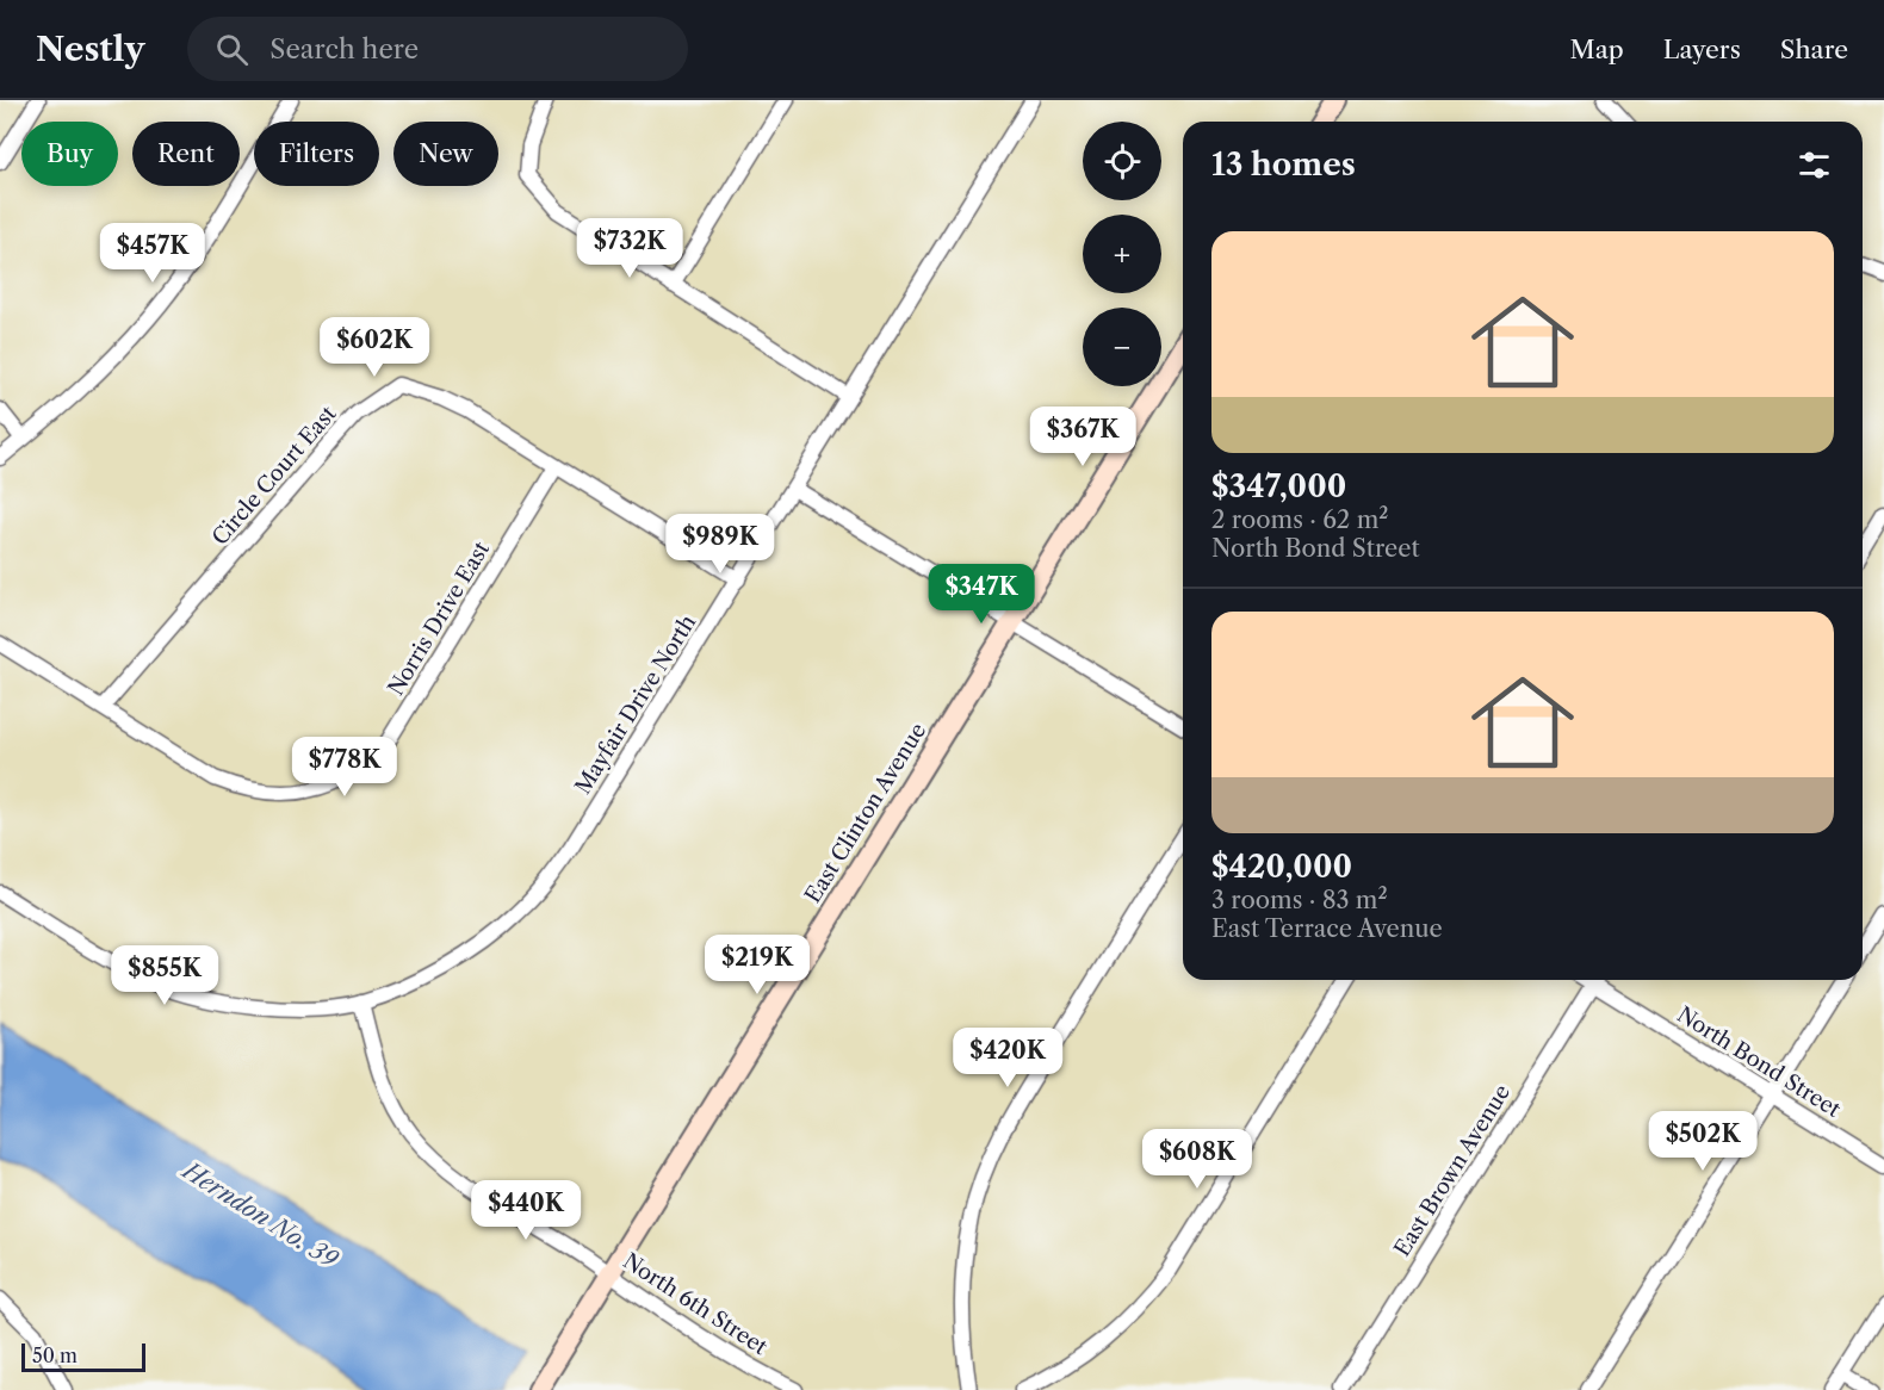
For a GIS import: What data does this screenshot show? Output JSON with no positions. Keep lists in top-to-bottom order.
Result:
{
  "streets": {
    "main road": ["East Clinton Avenue"],
    "street": [
      "Circle Court East",
      "Norris Drive East",
      "Mayfair Drive North",
      "North Bond Street",
      "East Brown Avenue",
      "North 6th Street"
    ]
  },
  "crossings": [
    ["Circle Court East", "Norris Drive East"],
    ["Circle Court East", "Mayfair Drive North"],
    ["Mayfair Drive North", "North 6th Street"],
    ["East Clinton Avenue", "North 6th Street"]
  ],
  "water": ["Herndon No. 39"],
  "scale_bar": "50 m",
  "page": {
    "header": "Nestly",
    "search": "Search here",
    "nav": ["Map", "Layers", "Share"],
    "map_buttons": ["+", "−"],
    "chip": [
      "Buy",
      "Rent",
      "Filters",
      "New"
    ],
    "heading": "13 homes",
    "list": [
      {
        "name": "$347,000",
        "note": "2 rooms · 62 m² · North Bond Street"
      },
      {
        "name": "$420,000",
        "note": "3 rooms · 83 m² · East Terrace Avenue"
      }
    ],
    "price": [
      "$732K",
      "$457K",
      "$602K",
      "$367K",
      "$989K",
      "$347K",
      "$778K",
      "$219K",
      "$855K",
      "$420K",
      "$502K",
      "$608K",
      "$440K"
    ],
    "scale": "50 m"
  }
}
